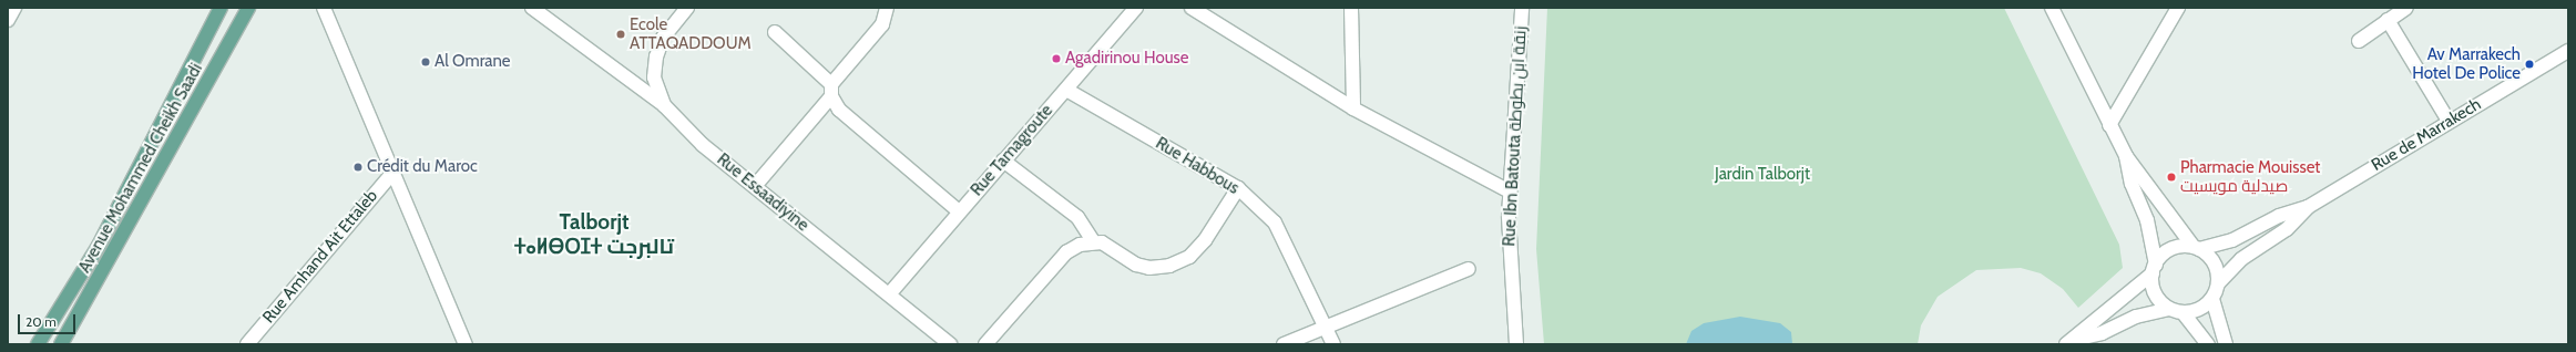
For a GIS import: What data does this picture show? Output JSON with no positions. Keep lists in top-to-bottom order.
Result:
{
  "streets": {
    "main road": ["Avenue Mohammed Cheikh Saadi"],
    "street": [
      "Rue de Marrakech",
      "Rue Ibn Batouta زنقة ابن بطوطة",
      "Rue Tamagroute",
      "Rue Habbous",
      "Rue Essaadiyine",
      "Rue Amhand Ait Ettaleb"
    ]
  },
  "crossings": [
    ["Rue Tamagroute", "Rue Habbous"],
    ["Rue Tamagroute", "Rue Essaadiyine"]
  ],
  "districts": ["Talborjt ⵜⴰⵍⴱⵔⵊⵜ تالبرجت"],
  "parks": ["Jardin Talborjt"],
  "places": [
    "Ecole ATTAQADDOUM",
    "Agadirinou House",
    "Al Omrane",
    "Av Marrakech Hotel De Police",
    "Crédit du Maroc",
    "Pharmacie Mouisset صيدلية مويسيت"
  ],
  "scale_bar": "20 m"
}
